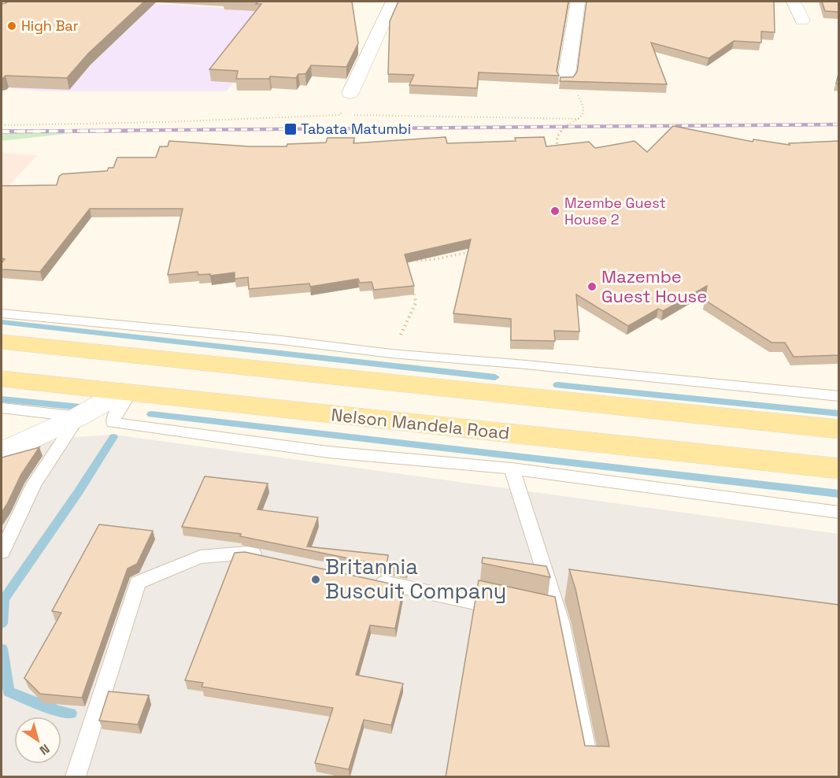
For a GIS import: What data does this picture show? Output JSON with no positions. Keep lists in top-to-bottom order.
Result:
{
  "streets": {
    "main road": ["Nelson Mandela Road"]
  },
  "places": {
    "other": [
      "High Bar",
      "Mzembe Guest House 2",
      "Mazembe Guest House",
      "Britannia Buscuit Company"
    ],
    "transit": ["Tabata Matumbi"]
  },
  "north": "bottom right"
}
